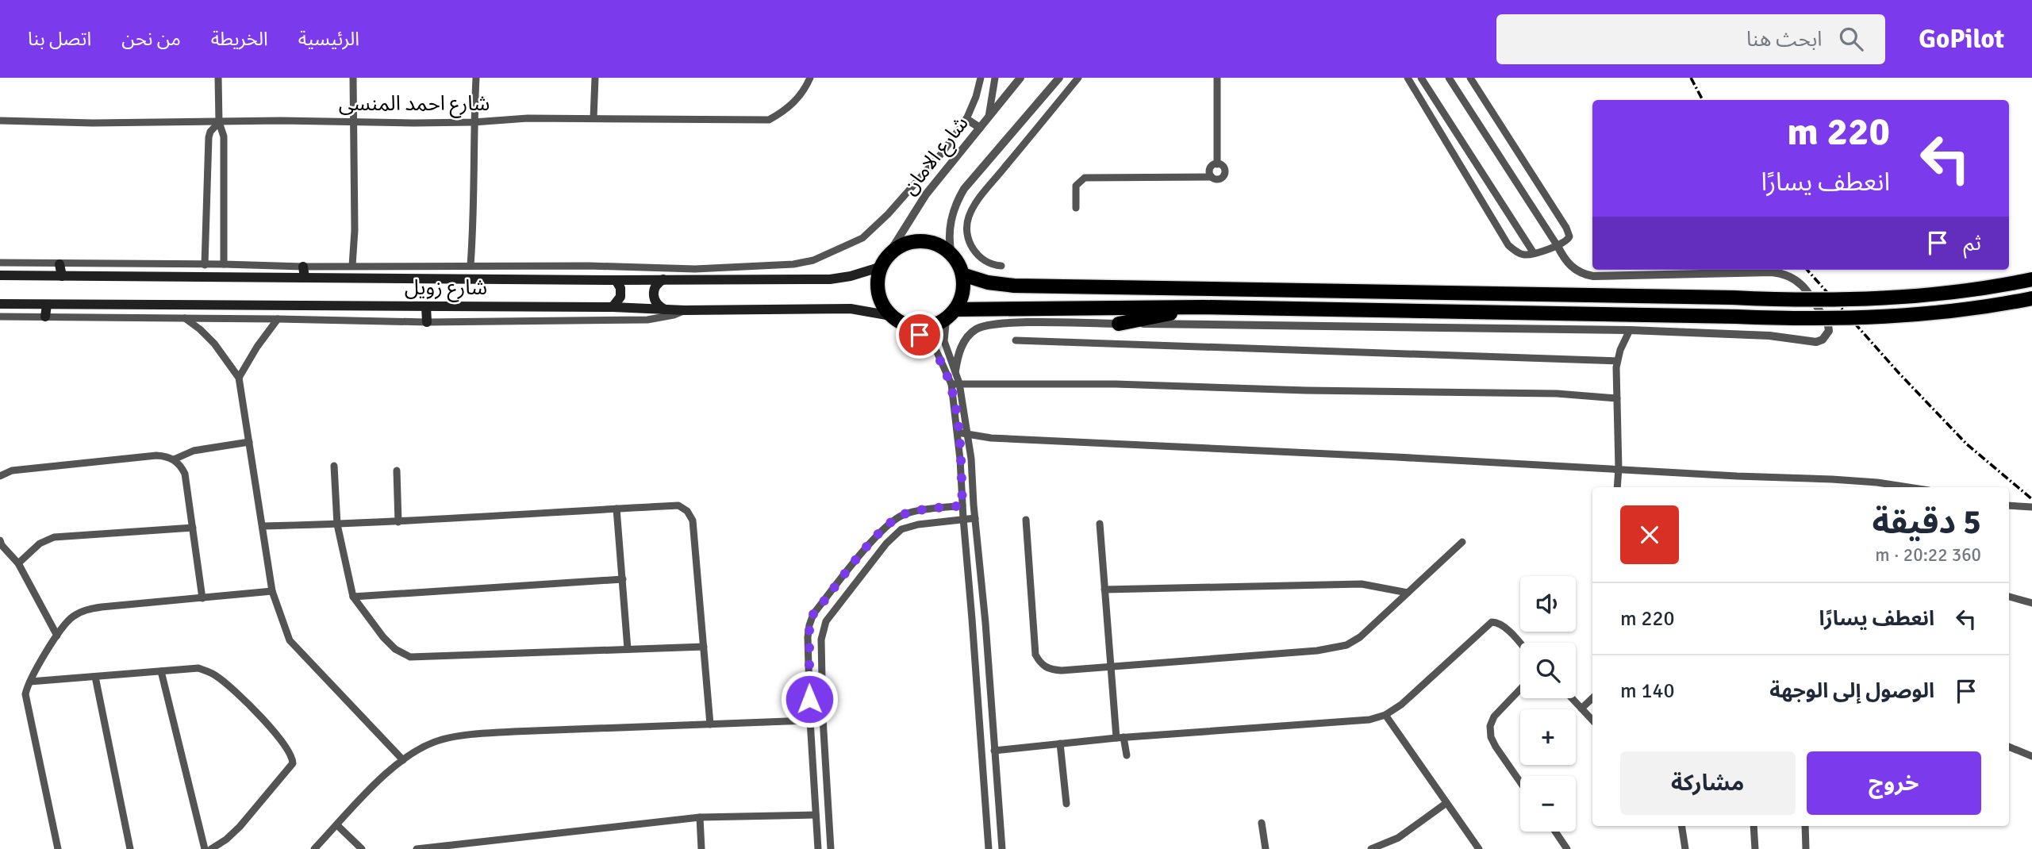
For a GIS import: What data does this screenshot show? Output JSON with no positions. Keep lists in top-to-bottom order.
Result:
{
  "streets": {
    "main road": ["شارع زويل"],
    "street": ["شارع احمد المنسى", "شارع الامان"]
  },
  "crossings": [
    ["شارع الامان", "شارع زويل"]
  ],
  "page": {
    "header": "GoPilot",
    "search": "ابحث هنا",
    "nav": [
      "الرئيسية",
      "الخريطة",
      "من نحن",
      "اتصل بنا"
    ],
    "turn": ["220 m", "انعطف يسارًا"],
    "then": "ثم",
    "heading": ["5 دقيقة", "360 m · 20:22"],
    "map_buttons": ["+", "−"],
    "list": [
      {
        "name": "انعطف يسارًا",
        "value": "220 m"
      },
      {
        "name": "الوصول إلى الوجهة",
        "value": "140 m"
      }
    ],
    "buttons": ["خروج", "مشاركة"]
  }
}
